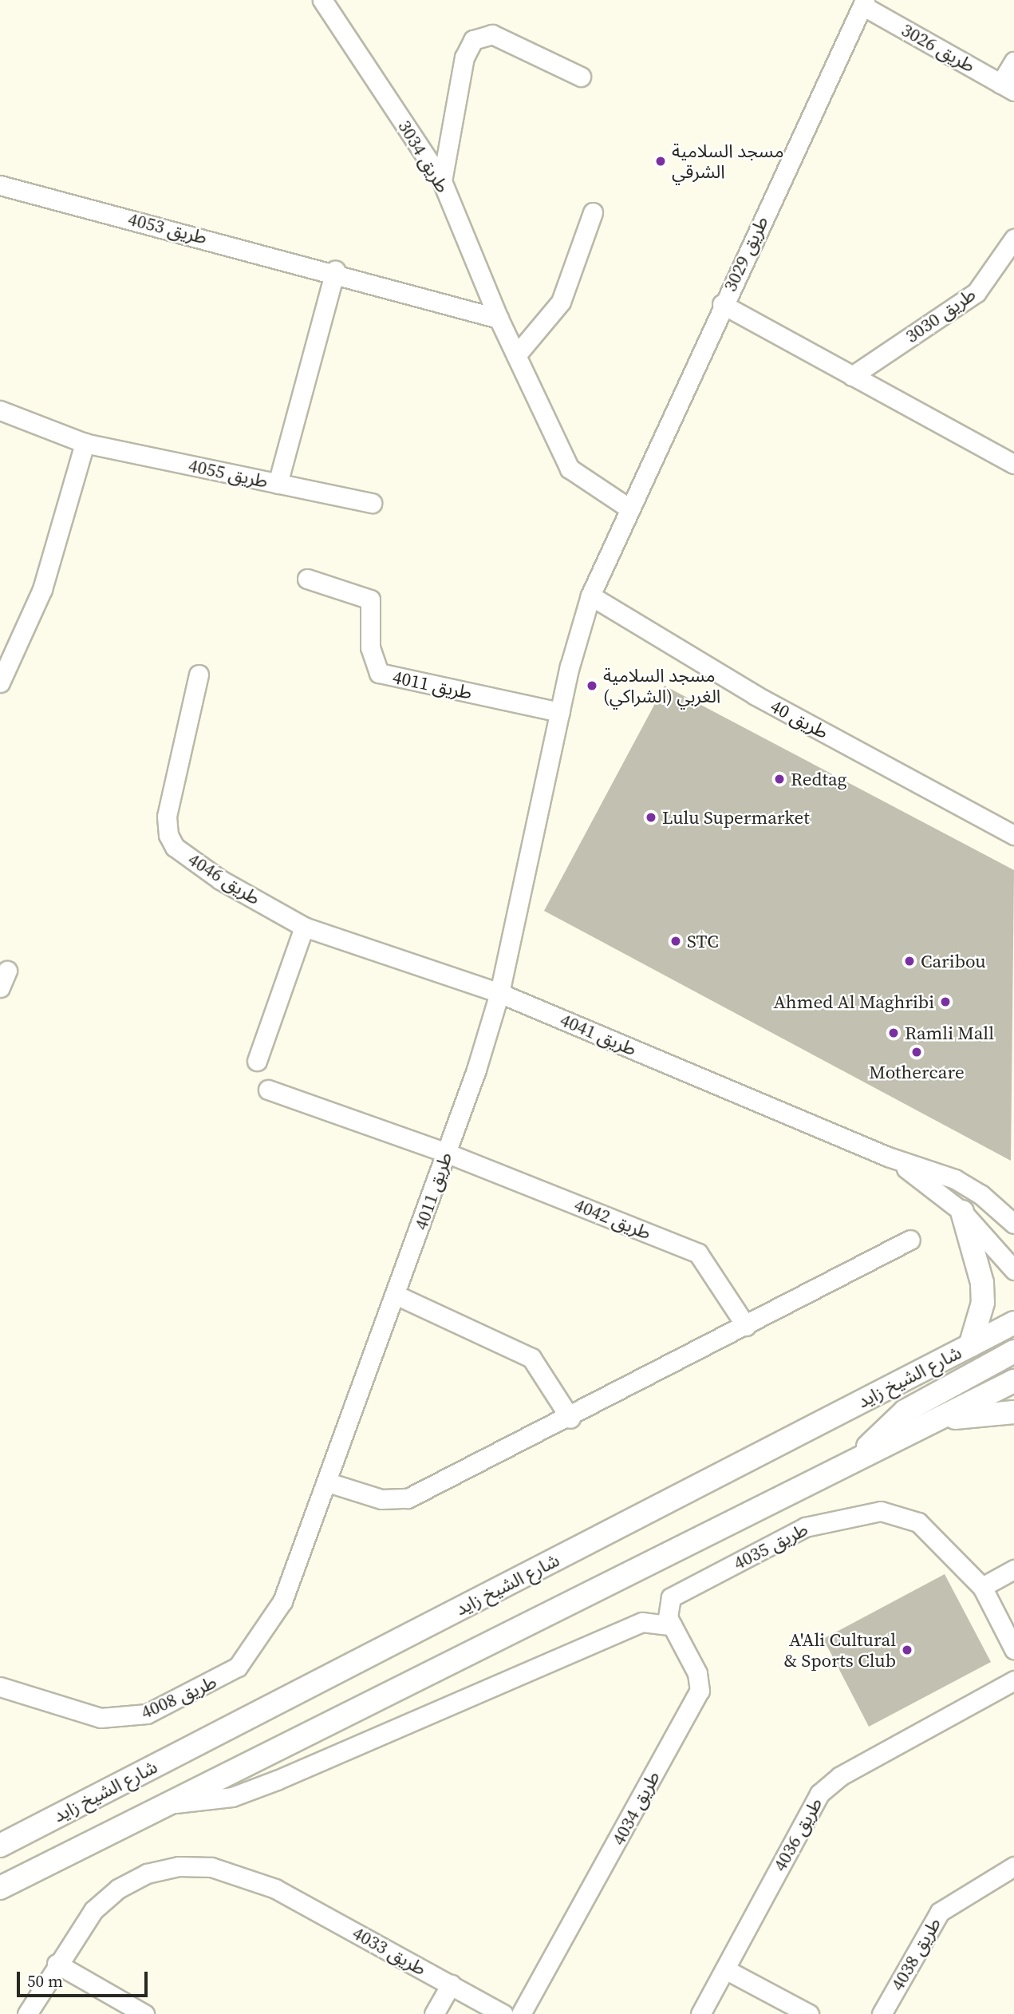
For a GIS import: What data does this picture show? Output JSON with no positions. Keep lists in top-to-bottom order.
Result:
{
  "streets": {
    "main road": ["شارع الشيخ زايد"],
    "street": [
      "طريق 3026",
      "طريق 3034",
      "طريق 4053",
      "طريق 3029",
      "طريق 3030",
      "طريق 4055",
      "طريق 4011",
      "طريق 40",
      "طريق 4046",
      "طريق 4041",
      "طريق 4042",
      "طريق 4035",
      "طريق 4008",
      "طريق 4034",
      "طريق 4036",
      "طريق 4033",
      "طريق 4038"
    ]
  },
  "crossings": [
    ["طريق 3026", "طريق 3029"],
    ["طريق 3034", "طريق 4053"],
    ["طريق 3034", "طريق 3029"],
    ["طريق 3034", "طريق 4011"],
    ["طريق 3029", "طريق 4011"],
    ["طريق 4011", "طريق 40"],
    ["طريق 4011", "طريق 4041"],
    ["طريق 4011", "طريق 4042"],
    ["طريق 4011", "طريق 4008"],
    ["طريق 4046", "طريق 4041"],
    ["طريق 4035", "طريق 4034"]
  ],
  "places": [
    "مسجد السلامية الشرقي",
    "مسجد السلامية الغربي (الشراكي)",
    "Redtag",
    "Lulu Supermarket",
    "STC",
    "Caribou",
    "Ahmed Al Maghribi",
    "Ramli Mall",
    "Mothercare",
    "A'Ali Cultural & Sports Club"
  ],
  "scale_bar": "50 m"
}
